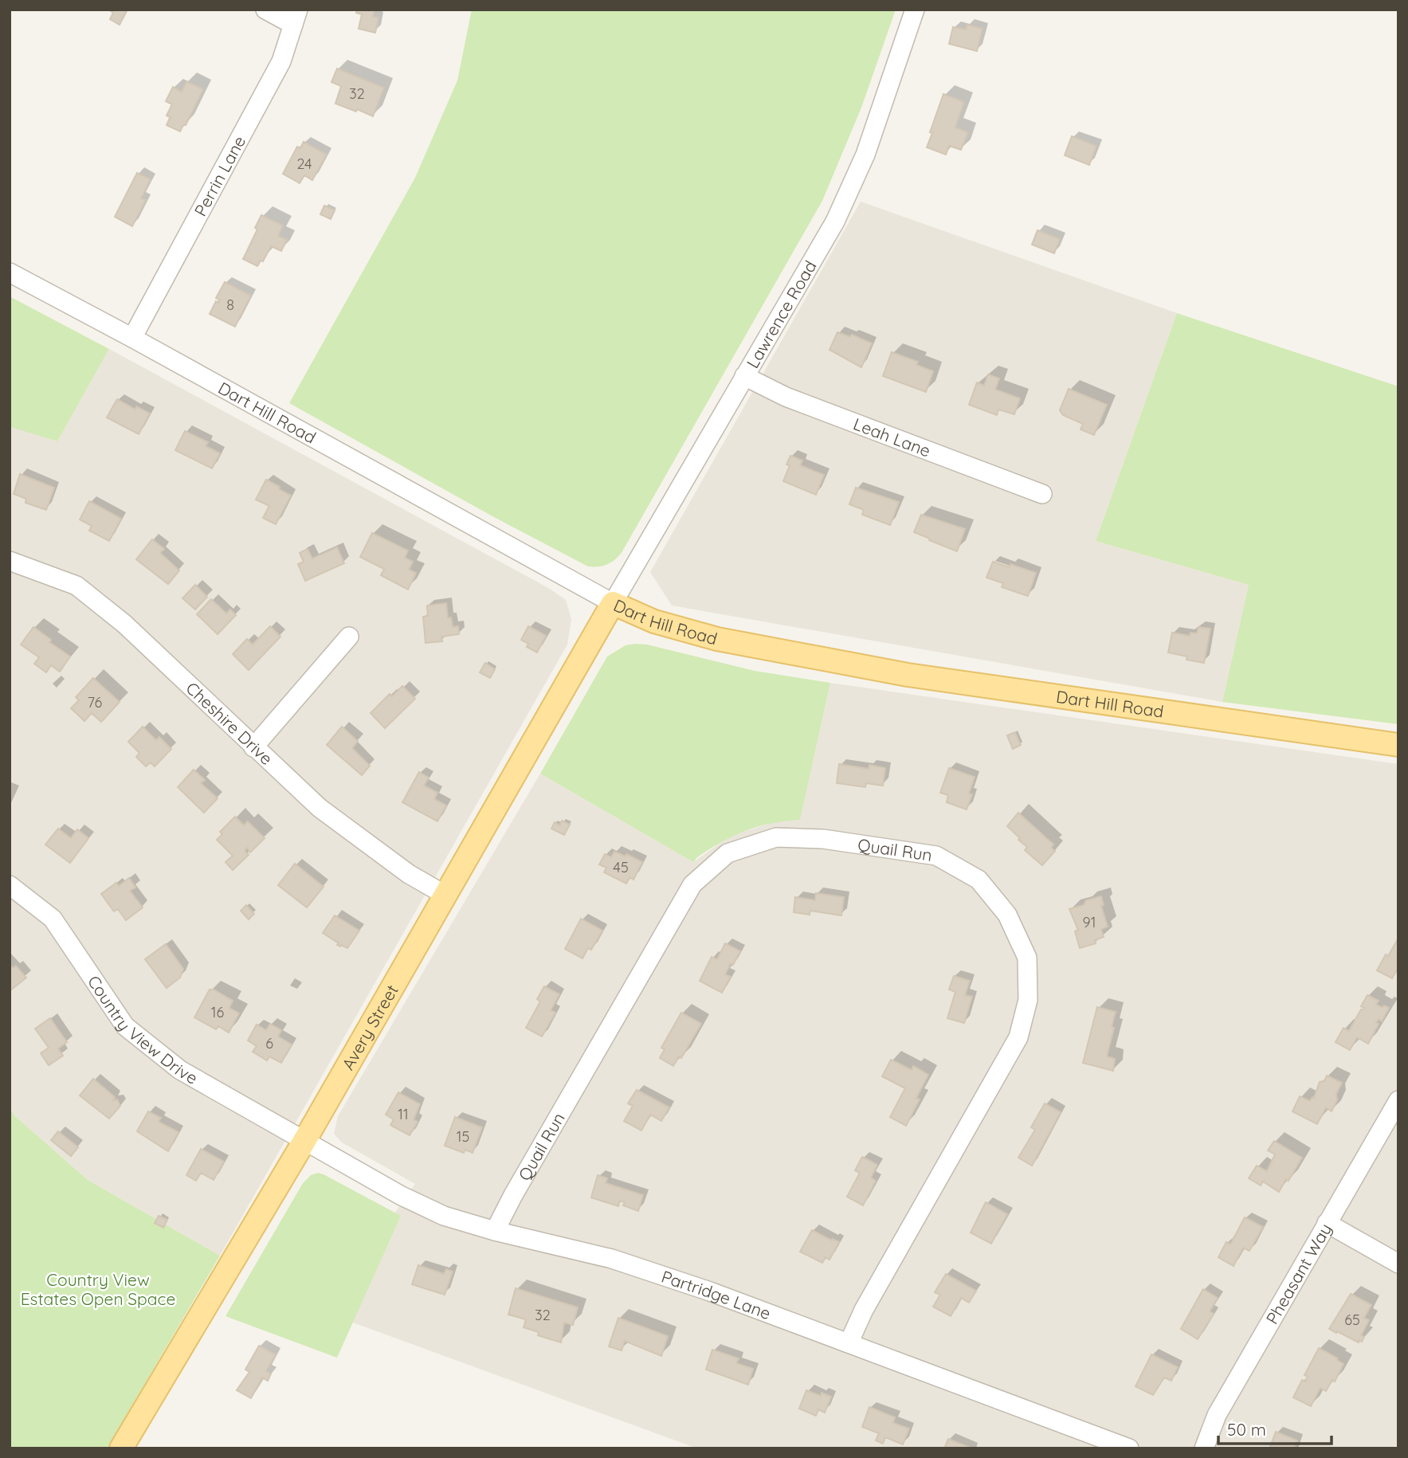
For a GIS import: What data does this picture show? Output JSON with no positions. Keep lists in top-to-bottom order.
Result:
{
  "streets": {
    "main road": ["Dart Hill Road", "Avery Street"],
    "street": [
      "Perrin Lane",
      "Lawrence Road",
      "Leah Lane",
      "Cheshire Drive",
      "Quail Run",
      "Country View Drive",
      "Pheasant Way",
      "Partridge Lane"
    ]
  },
  "crossings": [
    ["Perrin Lane", "Dart Hill Road"],
    ["Lawrence Road", "Dart Hill Road"],
    ["Lawrence Road", "Leah Lane"],
    ["Lawrence Road", "Avery Street"],
    ["Dart Hill Road", "Avery Street"],
    ["Cheshire Drive", "Avery Street"],
    ["Quail Run", "Partridge Lane"],
    ["Country View Drive", "Avery Street"],
    ["Country View Drive", "Partridge Lane"],
    ["Avery Street", "Partridge Lane"]
  ],
  "parks": ["Country View Estates Open Space"],
  "house_numbers": [
    "32",
    "24",
    "8",
    "76",
    "45",
    "91",
    "16",
    "6",
    "11",
    "15",
    "32",
    "65"
  ],
  "scale_bar": "50 m"
}
